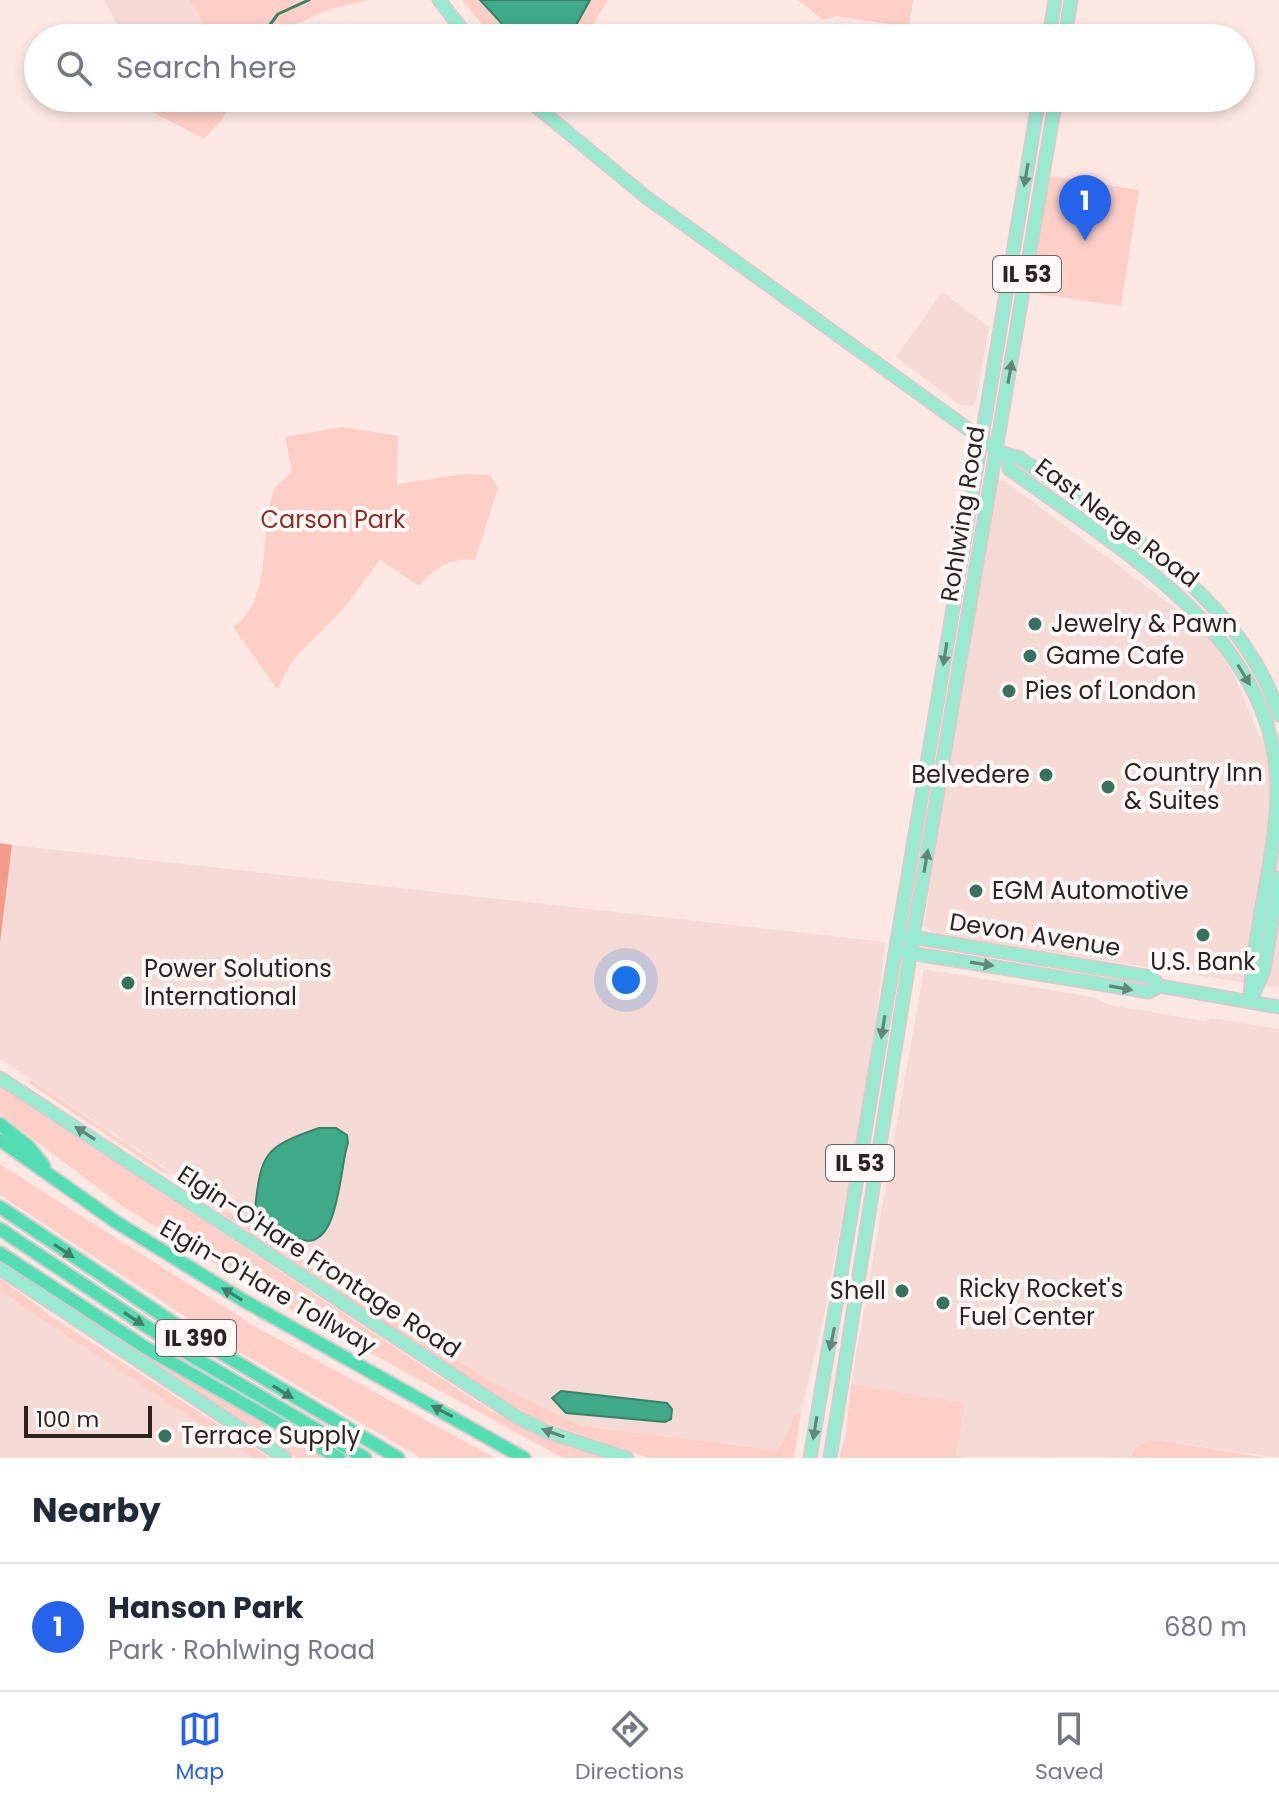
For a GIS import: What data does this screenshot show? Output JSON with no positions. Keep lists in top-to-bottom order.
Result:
{
  "streets": {
    "highway": ["Elgin-O'Hare Tollway", "IL 390"],
    "main road": [
      "IL 53",
      "Rohlwing Road",
      "East Nerge Road",
      "Devon Avenue",
      "Elgin-O'Hare Frontage Road"
    ]
  },
  "crossings": [
    ["IL 53", "Rohlwing Road"],
    ["IL 53", "Devon Avenue"],
    ["Rohlwing Road", "East Nerge Road"],
    ["Rohlwing Road", "Devon Avenue"],
    ["East Nerge Road", "Devon Avenue"]
  ],
  "one_way": ["Elgin-O'Hare Frontage Road"],
  "parks": ["Carson Park"],
  "places": [
    "Jewelry & Pawn",
    "Game Cafe",
    "Pies of London",
    "Belvedere",
    "Country Inn & Suites",
    "EGM Automotive",
    "U.S. Bank",
    "Power Solutions International",
    "Shell",
    "Ricky Rocket's Fuel Center",
    "Terrace Supply"
  ],
  "scale_bar": "100 m",
  "page": {
    "search": "Search here",
    "pins": "1",
    "scale": "100 m",
    "heading": "Nearby",
    "list": [
      {
        "mark": "1",
        "name": "Hanson Park",
        "note": "Park · Rohlwing Road",
        "value": "680 m"
      }
    ],
    "nav": ["Map", "Directions", "Saved"]
  }
}
